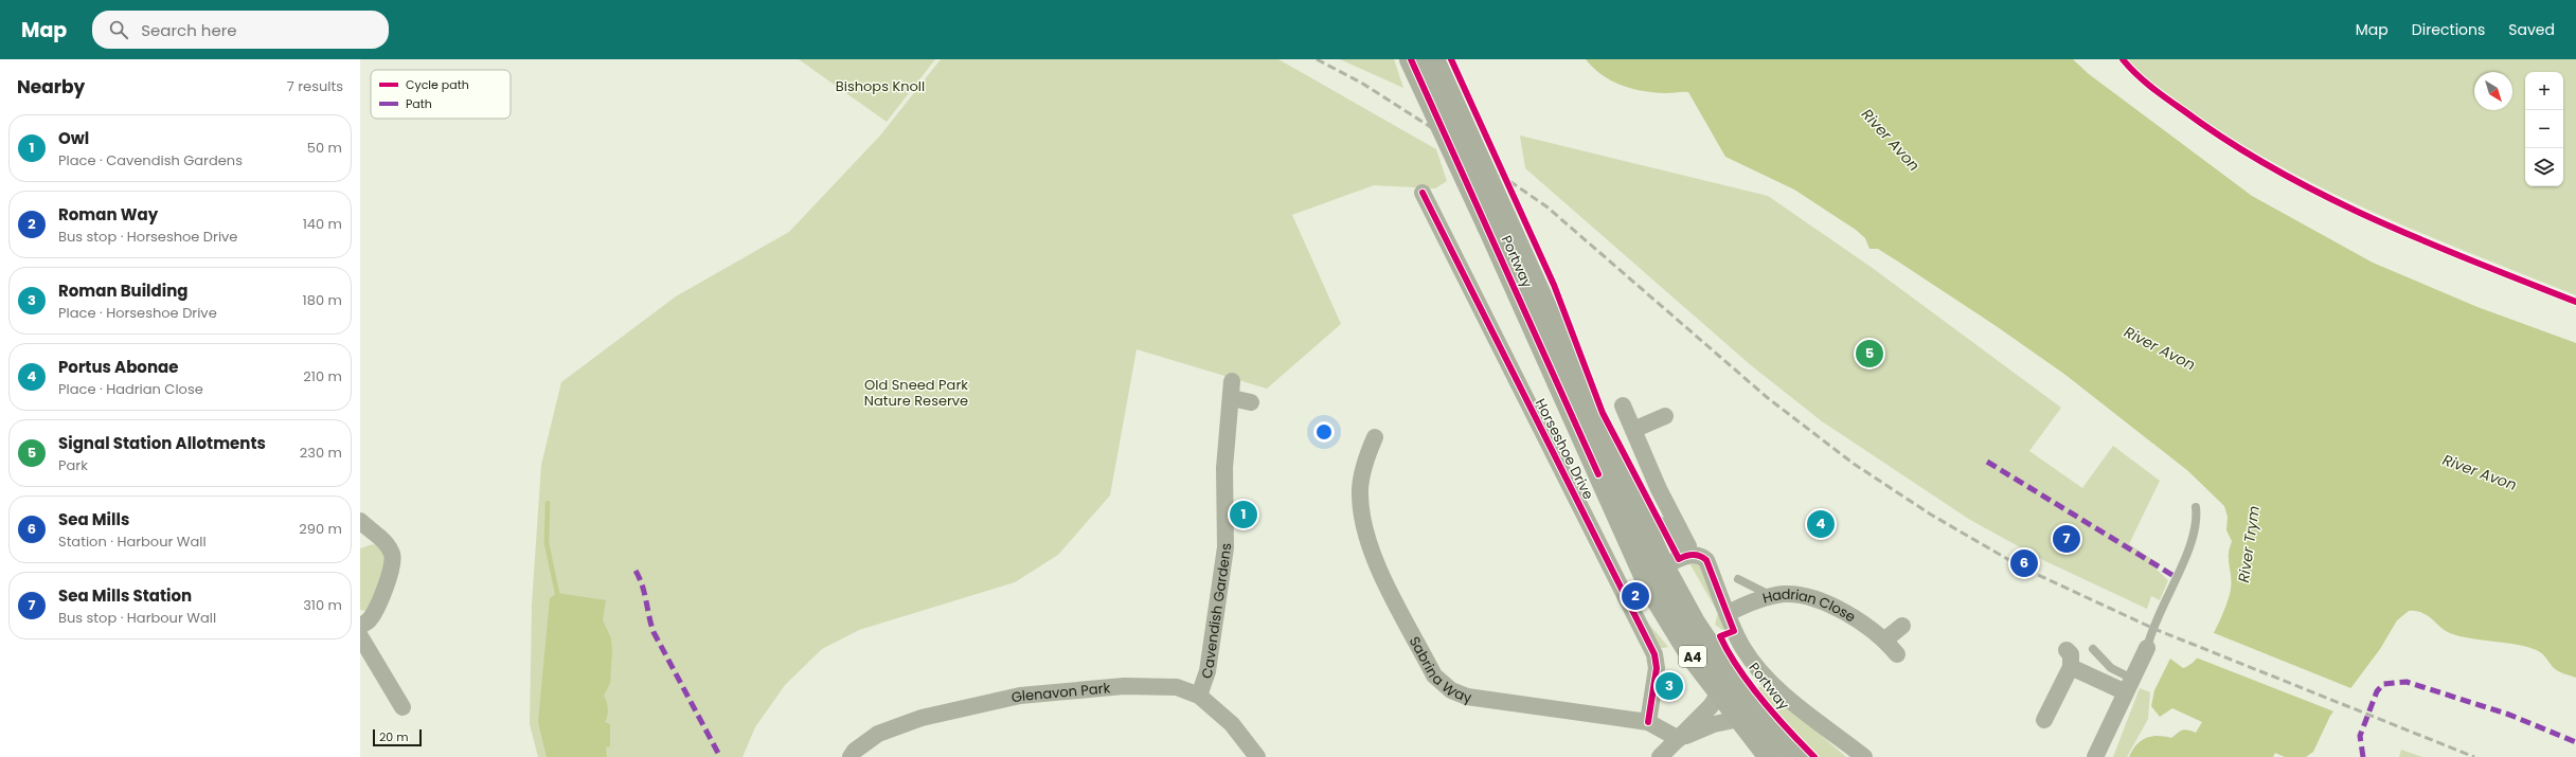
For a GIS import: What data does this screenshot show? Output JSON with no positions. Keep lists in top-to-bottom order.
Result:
{
  "streets": {
    "highway": ["Portway", "A4"],
    "street": [
      "Horseshoe Drive",
      "Cavendish Gardens",
      "Hadrian Close",
      "Sabrina Way",
      "Glenavon Park"
    ]
  },
  "crossings": [
    ["Horseshoe Drive", "Sabrina Way"],
    ["Cavendish Gardens", "Glenavon Park"]
  ],
  "water": ["River Avon", "River Trym"],
  "parks": ["Bishops Knoll", "Old Sneed Park Nature Reserve"],
  "legend": ["Cycle path", "Path"],
  "scale_bar": "20 m",
  "north": "bottom right",
  "page": {
    "header": "Map",
    "search": "Search here",
    "nav": ["Map", "Directions", "Saved"],
    "heading": ["Nearby", "7 results"],
    "map_buttons": ["+", "−"],
    "list": [
      {
        "mark": "1",
        "name": "Owl",
        "note": "Place · Cavendish Gardens",
        "value": "50 m"
      },
      {
        "mark": "2",
        "name": "Roman Way",
        "note": "Bus stop · Horseshoe Drive",
        "value": "140 m"
      },
      {
        "mark": "3",
        "name": "Roman Building",
        "note": "Place · Horseshoe Drive",
        "value": "180 m"
      },
      {
        "mark": "4",
        "name": "Portus Abonae",
        "note": "Place · Hadrian Close",
        "value": "210 m"
      },
      {
        "mark": "5",
        "name": "Signal Station Allotments",
        "note": "Park",
        "value": "230 m"
      },
      {
        "mark": "6",
        "name": "Sea Mills",
        "note": "Station · Harbour Wall",
        "value": "290 m"
      },
      {
        "mark": "7",
        "name": "Sea Mills Station",
        "note": "Bus stop · Harbour Wall",
        "value": "310 m"
      }
    ],
    "pins": [
      "5",
      "1",
      "4",
      "7",
      "6",
      "2",
      "3"
    ],
    "scale": "20 m"
  }
}
